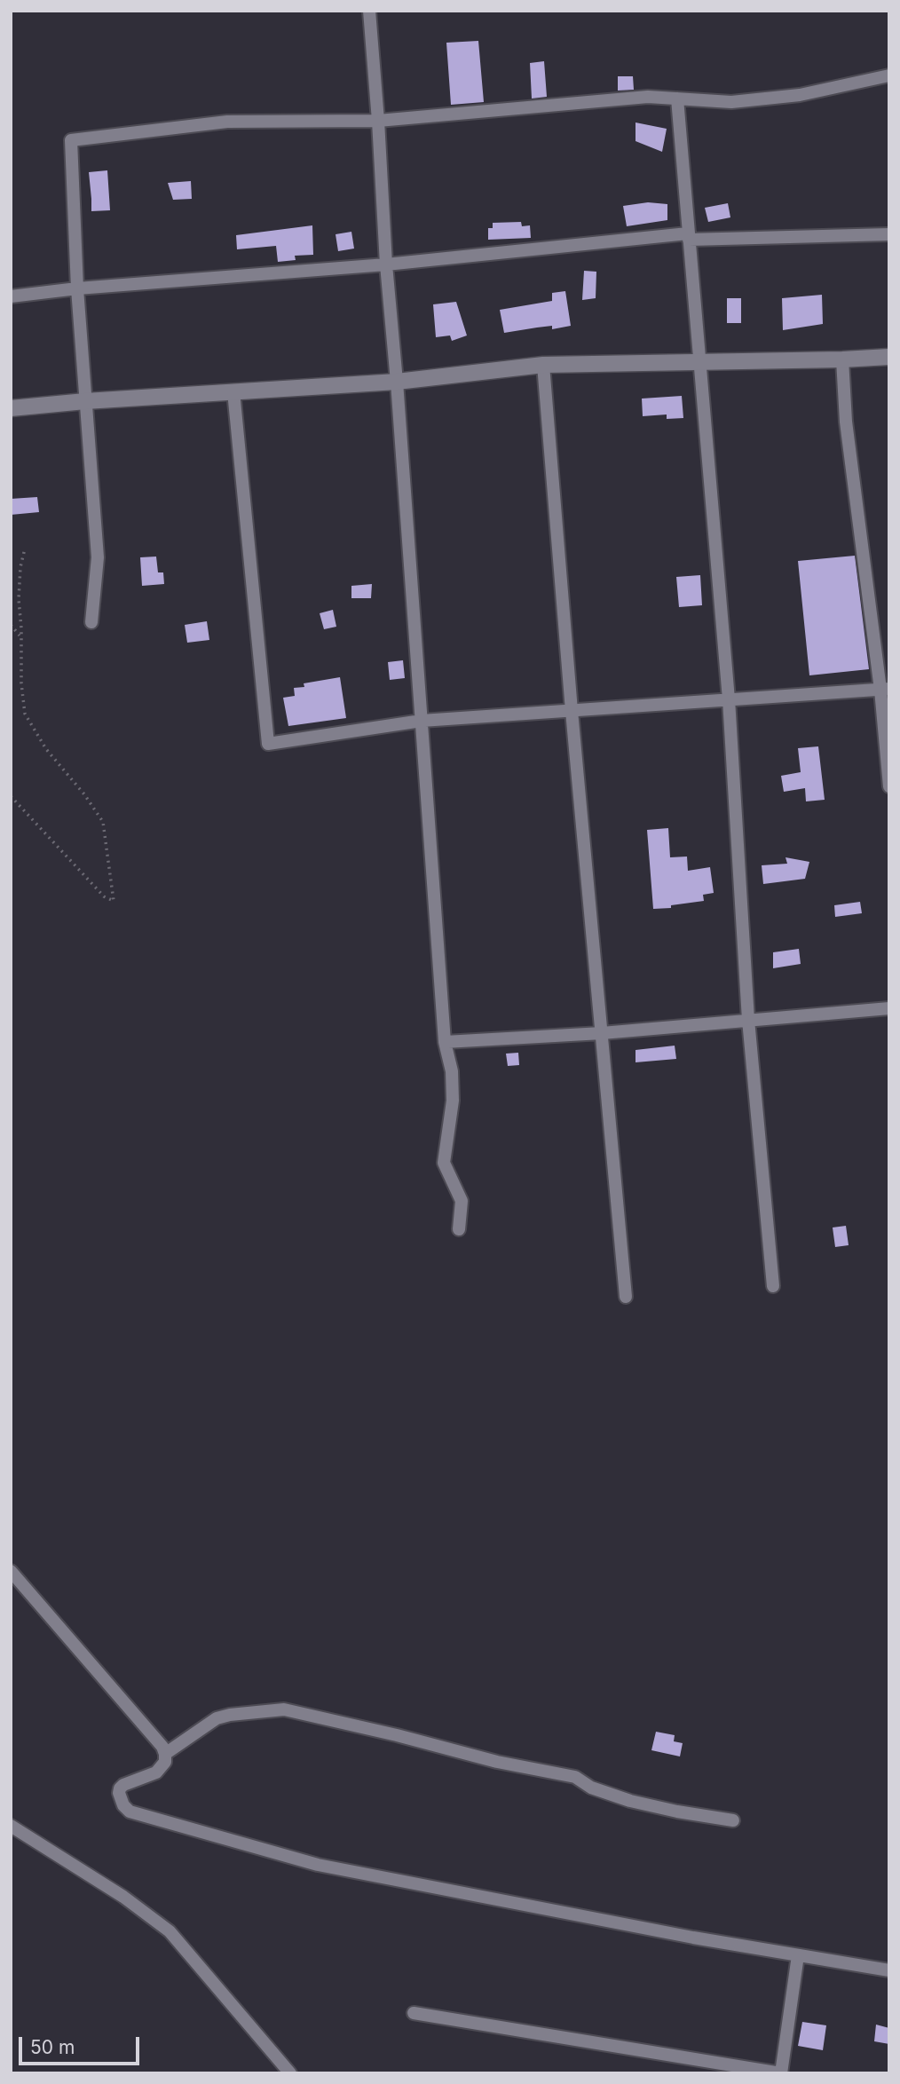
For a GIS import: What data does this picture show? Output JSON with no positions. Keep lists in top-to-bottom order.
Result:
{
  "scale_bar": "50 m"
}
